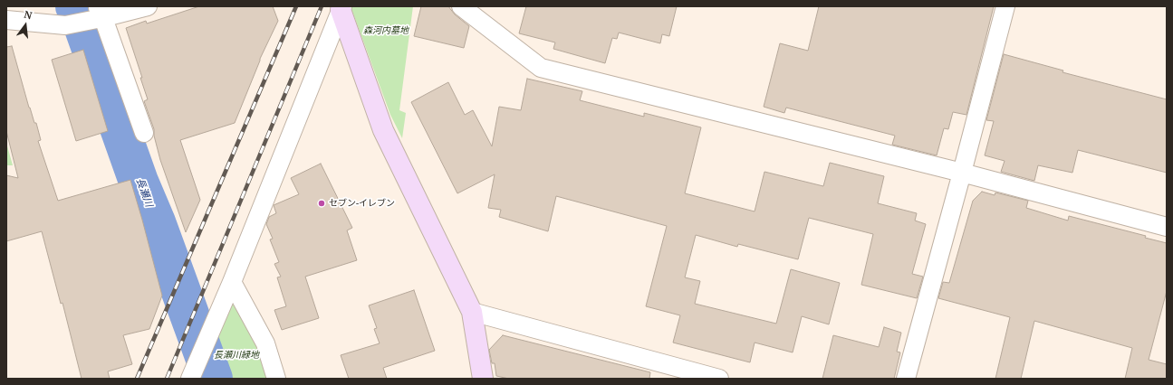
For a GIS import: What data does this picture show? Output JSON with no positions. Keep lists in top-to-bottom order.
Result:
{
  "water": ["長瀬川"],
  "parks": ["森河内墓地", "長瀬川緑地"],
  "places": ["セブン-イレブン"],
  "north": "top"
}
